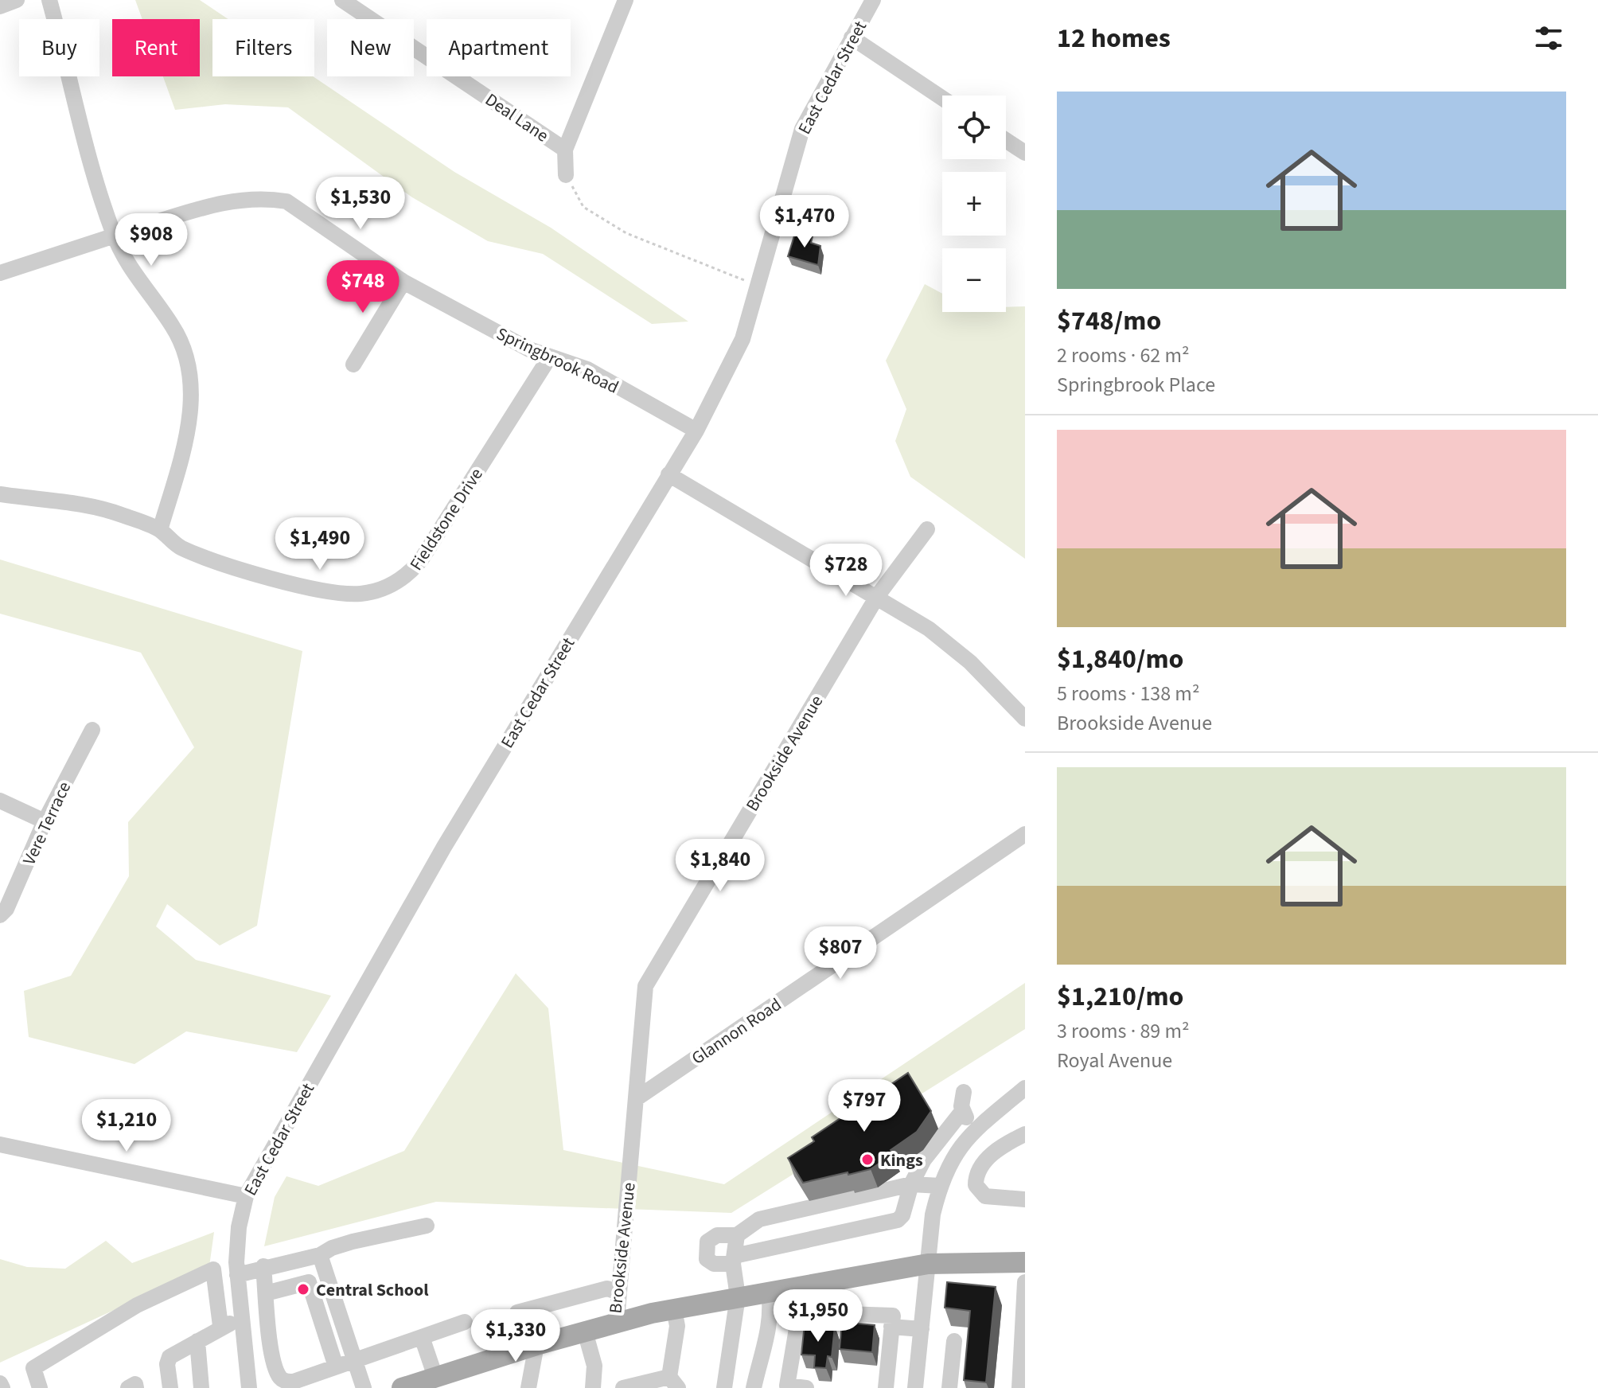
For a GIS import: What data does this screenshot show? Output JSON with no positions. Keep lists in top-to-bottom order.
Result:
{
  "streets": {
    "street": [
      "East Cedar Street",
      "Deal Lane",
      "Springbrook Road",
      "Fieldstone Drive",
      "Brookside Avenue",
      "Vere Terrace",
      "Glannon Road"
    ]
  },
  "crossings": [
    ["East Cedar Street", "Springbrook Road"],
    ["Springbrook Road", "Fieldstone Drive"],
    ["Brookside Avenue", "Glannon Road"]
  ],
  "places": ["Kings", "Central School"],
  "page": {
    "heading": "12 homes",
    "chip": [
      "Buy",
      "Rent",
      "Filters",
      "New",
      "Apartment"
    ],
    "list": [
      {
        "name": "$748/mo",
        "note": "2 rooms · 62 m² · Springbrook Place"
      },
      {
        "name": "$1,840/mo",
        "note": "5 rooms · 138 m² · Brookside Avenue"
      },
      {
        "name": "$1,210/mo",
        "note": "3 rooms · 89 m² · Royal Avenue"
      }
    ],
    "map_buttons": ["+", "−"],
    "price": [
      "$1,530",
      "$1,470",
      "$908",
      "$748",
      "$1,490",
      "$728",
      "$1,840",
      "$807",
      "$797",
      "$1,210",
      "$1,950",
      "$1,330"
    ]
  }
}
